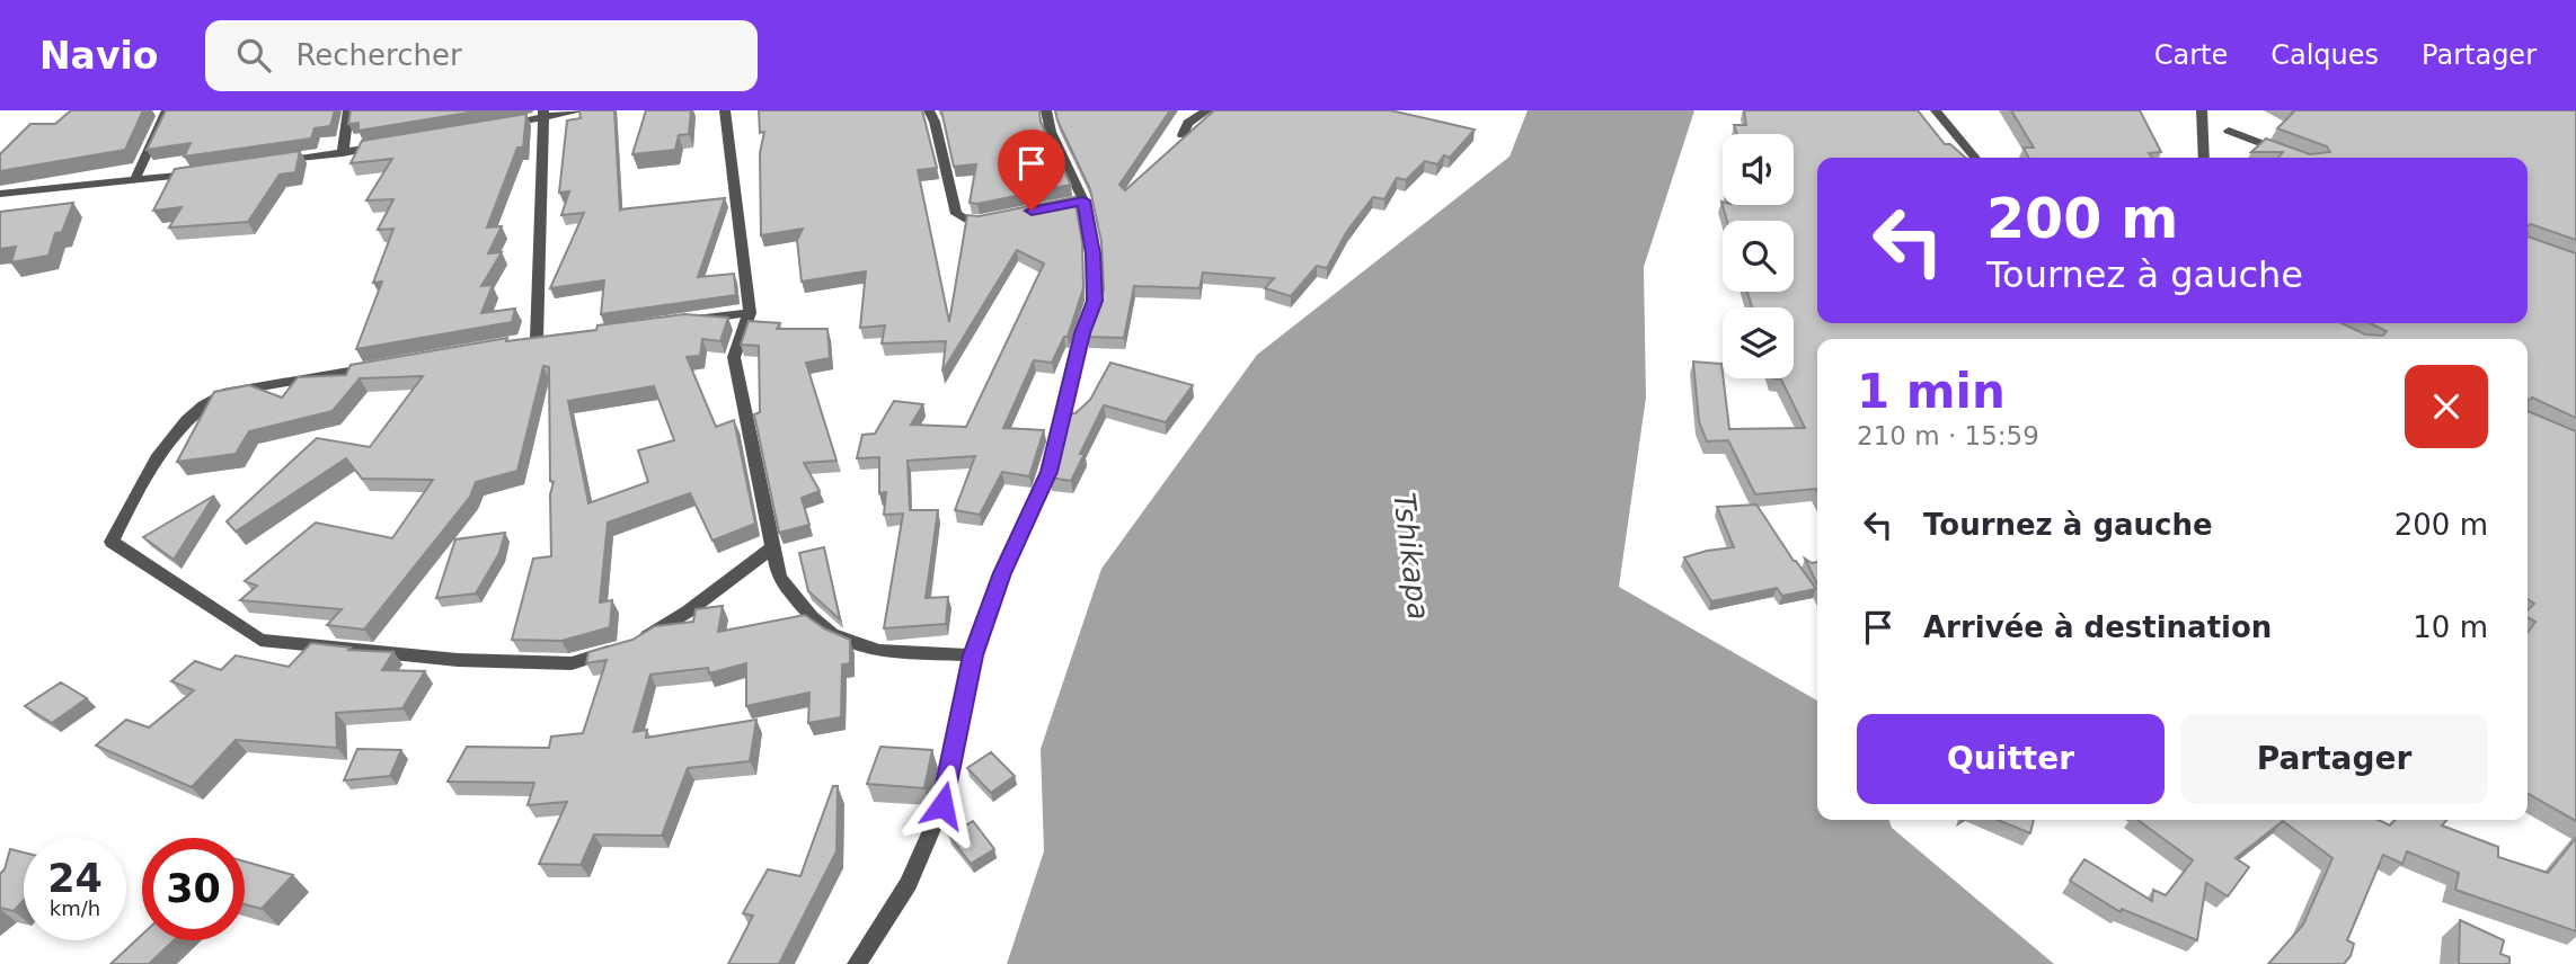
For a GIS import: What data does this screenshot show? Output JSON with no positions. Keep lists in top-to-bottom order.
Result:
{
  "water": ["Tshikapa"],
  "page": {
    "header": "Navio",
    "search": "Rechercher",
    "nav": ["Carte", "Calques", "Partager"],
    "turn": ["200 m", "Tournez à gauche"],
    "heading": ["1 min", "210 m · 15:59"],
    "list": [
      {
        "name": "Tournez à gauche",
        "value": "200 m"
      },
      {
        "name": "Arrivée à destination",
        "value": "10 m"
      }
    ],
    "buttons": ["Quitter", "Partager"],
    "speed": "24 km/h",
    "limit": "30"
  }
}
